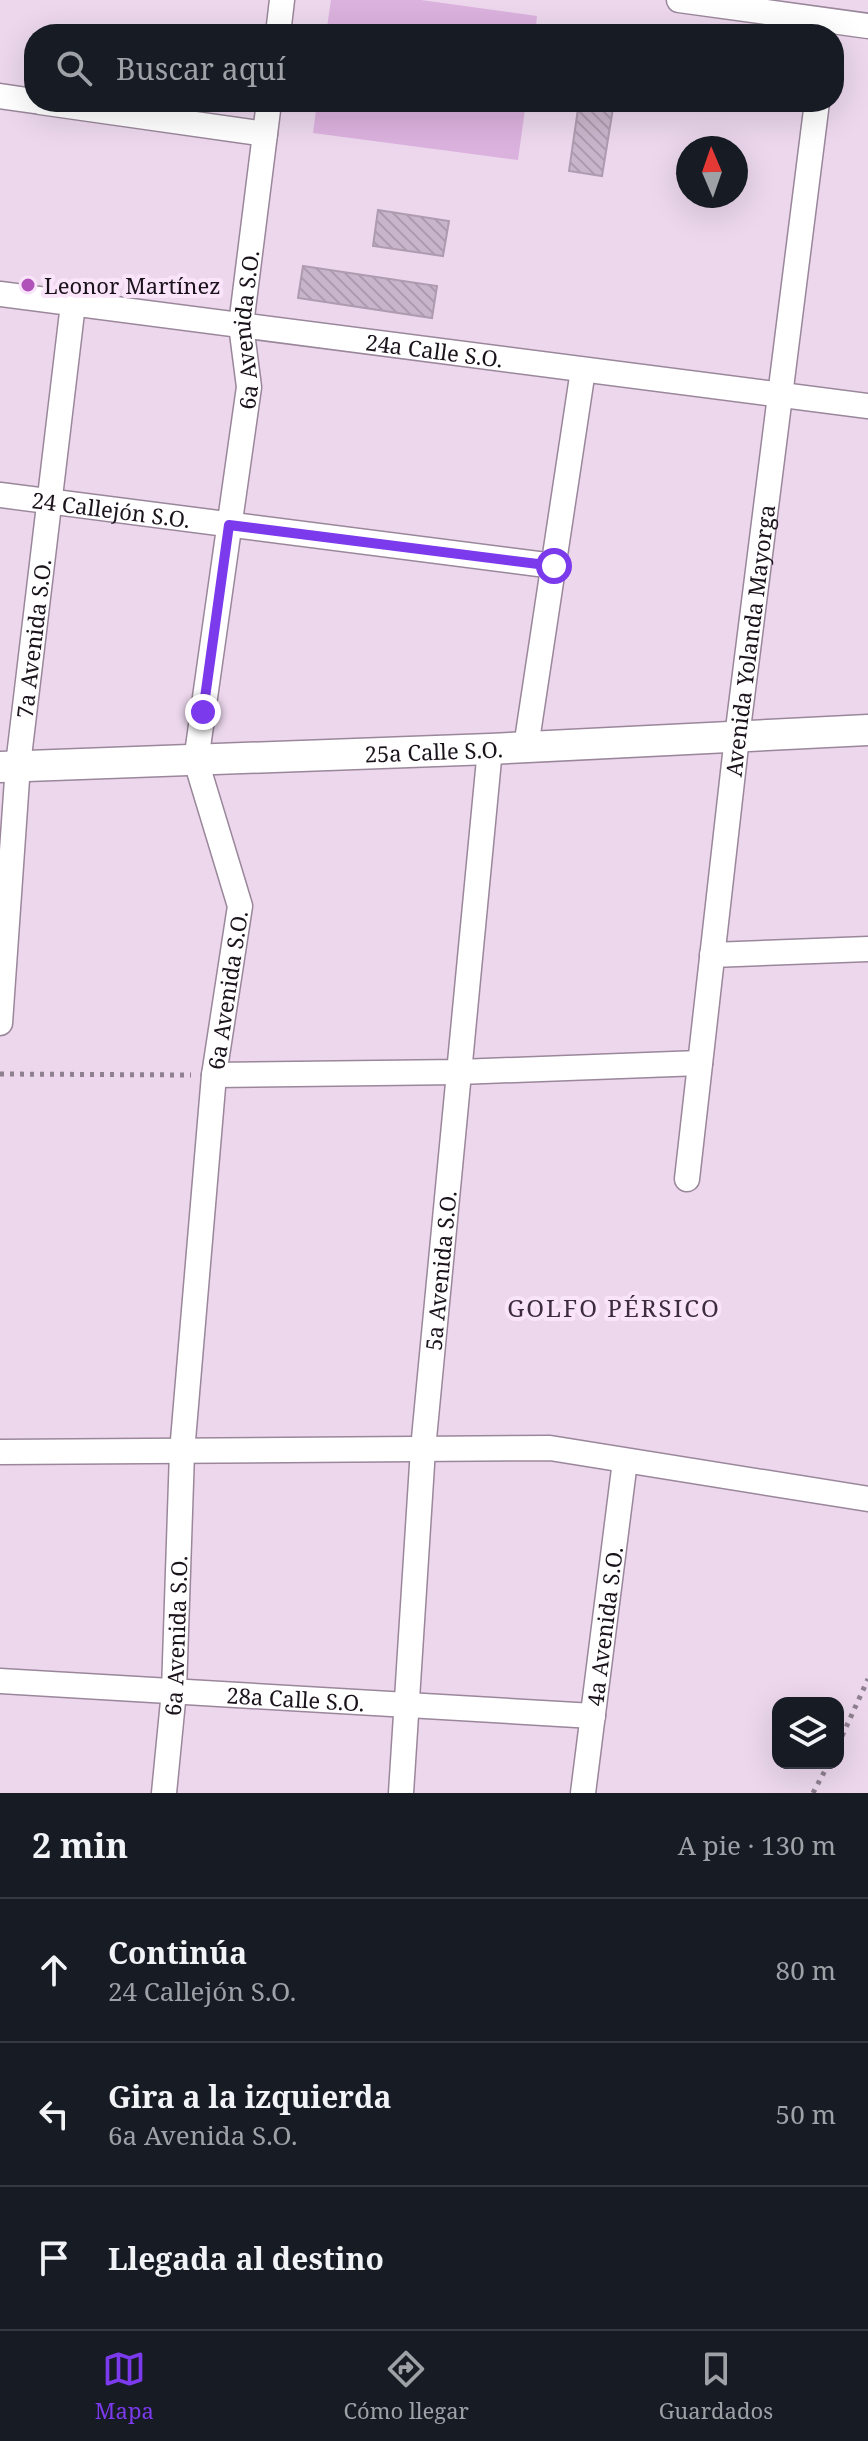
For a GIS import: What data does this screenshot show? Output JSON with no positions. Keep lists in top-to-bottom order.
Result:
{
  "streets": {
    "street": [
      "6a Avenida S.O.",
      "24a Calle S.O.",
      "24 Callejón S.O.",
      "7a Avenida S.O.",
      "Avenida Yolanda Mayorga",
      "25a Calle S.O.",
      "5a Avenida S.O.",
      "4a Avenida S.O.",
      "28a Calle S.O."
    ]
  },
  "crossings": [
    ["6a Avenida S.O.", "24a Calle S.O."],
    ["6a Avenida S.O.", "24 Callejón S.O."],
    ["6a Avenida S.O.", "25a Calle S.O."],
    ["6a Avenida S.O.", "28a Calle S.O."],
    ["24a Calle S.O.", "7a Avenida S.O."],
    ["24a Calle S.O.", "Avenida Yolanda Mayorga"],
    ["24 Callejón S.O.", "7a Avenida S.O."],
    ["7a Avenida S.O.", "25a Calle S.O."],
    ["Avenida Yolanda Mayorga", "25a Calle S.O."],
    ["25a Calle S.O.", "5a Avenida S.O."],
    ["5a Avenida S.O.", "28a Calle S.O."],
    ["4a Avenida S.O.", "28a Calle S.O."]
  ],
  "districts": ["GOLFO PÉRSICO"],
  "places": ["Leonor Martínez"],
  "north": "top",
  "page": {
    "search": "Buscar aquí",
    "heading": ["2 min", "A pie · 130 m"],
    "list": [
      ["Continúa", "24 Callejón S.O.", "80 m"],
      ["Gira a la izquierda", "6a Avenida S.O.", "50 m"],
      "Llegada al destino"
    ],
    "nav": ["Mapa", "Cómo llegar", "Guardados"]
  }
}
